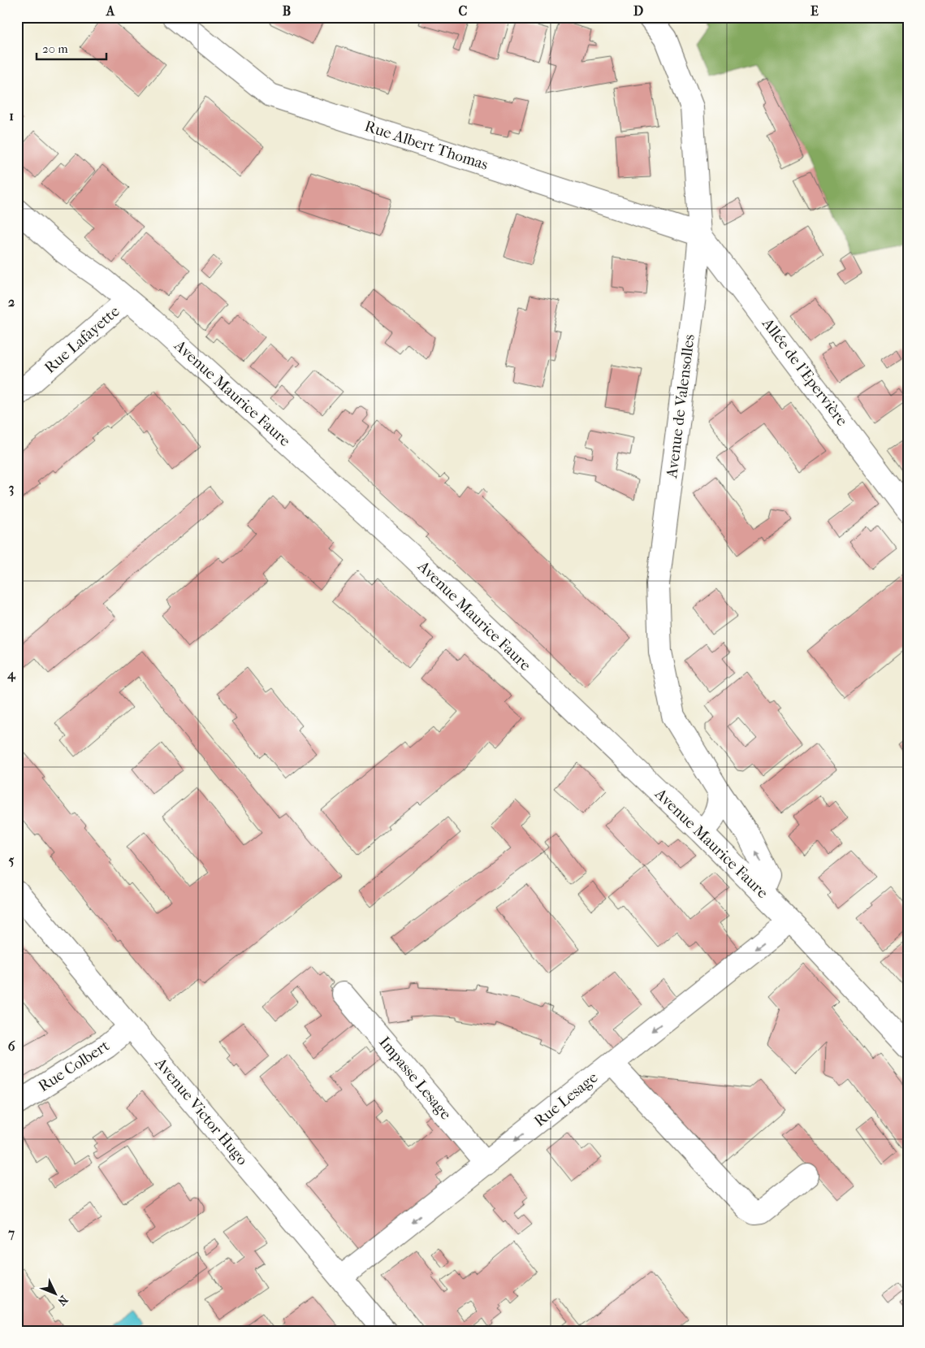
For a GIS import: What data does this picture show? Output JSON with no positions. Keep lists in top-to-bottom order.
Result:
{
  "streets": {
    "street": [
      "Rue Albert Thomas",
      "Rue Lafayette",
      "Allée de l'Epervière",
      "Avenue Maurice Faure",
      "Avenue de Valensolles",
      "Rue Colbert",
      "Impasse Lesage",
      "Rue Lesage",
      "Avenue Victor Hugo"
    ]
  },
  "crossings": [
    ["Rue Albert Thomas", "Allée de l'Epervière"],
    ["Rue Albert Thomas", "Avenue de Valensolles"],
    ["Rue Lafayette", "Avenue Maurice Faure"],
    ["Allée de l'Epervière", "Avenue de Valensolles"],
    ["Avenue Maurice Faure", "Avenue de Valensolles"],
    ["Avenue Maurice Faure", "Rue Lesage"],
    ["Rue Colbert", "Avenue Victor Hugo"],
    ["Impasse Lesage", "Rue Lesage"],
    ["Rue Lesage", "Avenue Victor Hugo"]
  ],
  "one_way": ["Rue Lesage"],
  "scale_bar": "20 m",
  "north": "bottom right",
  "grid": {
    "columns": [
      "A",
      "B",
      "C",
      "D",
      "E"
    ],
    "rows": [
      "1",
      "2",
      "3",
      "4",
      "5",
      "6",
      "7"
    ]
  }
}
